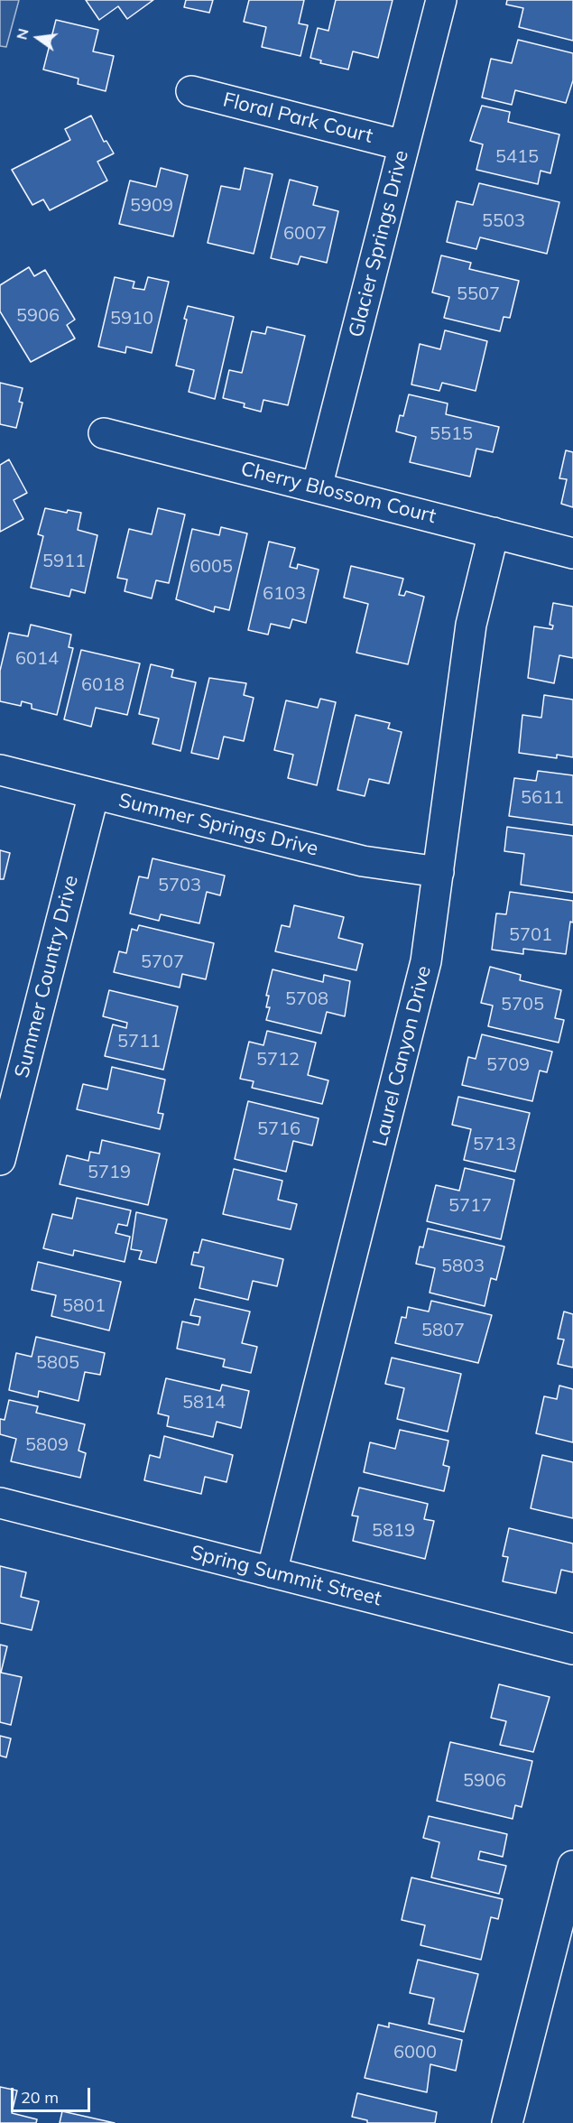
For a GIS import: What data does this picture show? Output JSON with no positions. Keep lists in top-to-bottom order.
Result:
{
  "streets": {
    "street": [
      "Floral Park Court",
      "Glacier Springs Drive",
      "Cherry Blossom Court",
      "Summer Springs Drive",
      "Summer Country Drive",
      "Laurel Canyon Drive",
      "Spring Summit Street"
    ]
  },
  "crossings": [
    ["Floral Park Court", "Glacier Springs Drive"],
    ["Glacier Springs Drive", "Cherry Blossom Court"],
    ["Cherry Blossom Court", "Laurel Canyon Drive"],
    ["Summer Springs Drive", "Summer Country Drive"],
    ["Summer Springs Drive", "Laurel Canyon Drive"],
    ["Laurel Canyon Drive", "Spring Summit Street"]
  ],
  "house_numbers": [
    "5415",
    "5909",
    "5503",
    "6007",
    "5507",
    "5906",
    "5910",
    "5515",
    "5911",
    "6005",
    "6103",
    "6014",
    "6018",
    "5611",
    "5703",
    "5701",
    "5707",
    "5708",
    "5705",
    "5711",
    "5712",
    "5709",
    "5716",
    "5713",
    "5719",
    "5717",
    "5803",
    "5801",
    "5807",
    "5805",
    "5814",
    "5809",
    "5819",
    "5906",
    "6000"
  ],
  "scale_bar": "20 m",
  "north": "left"
}
